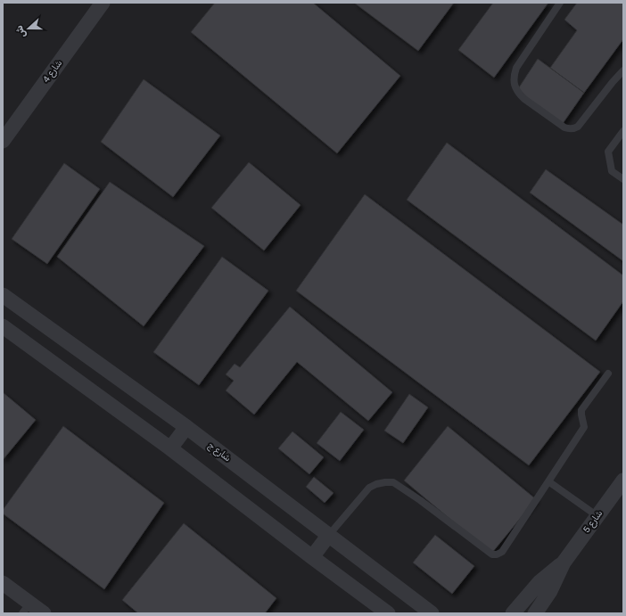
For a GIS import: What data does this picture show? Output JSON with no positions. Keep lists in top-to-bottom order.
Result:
{
  "streets": {
    "street": ["شارع 4", "شارع ج", "شارع 5"]
  },
  "north": "left"
}
